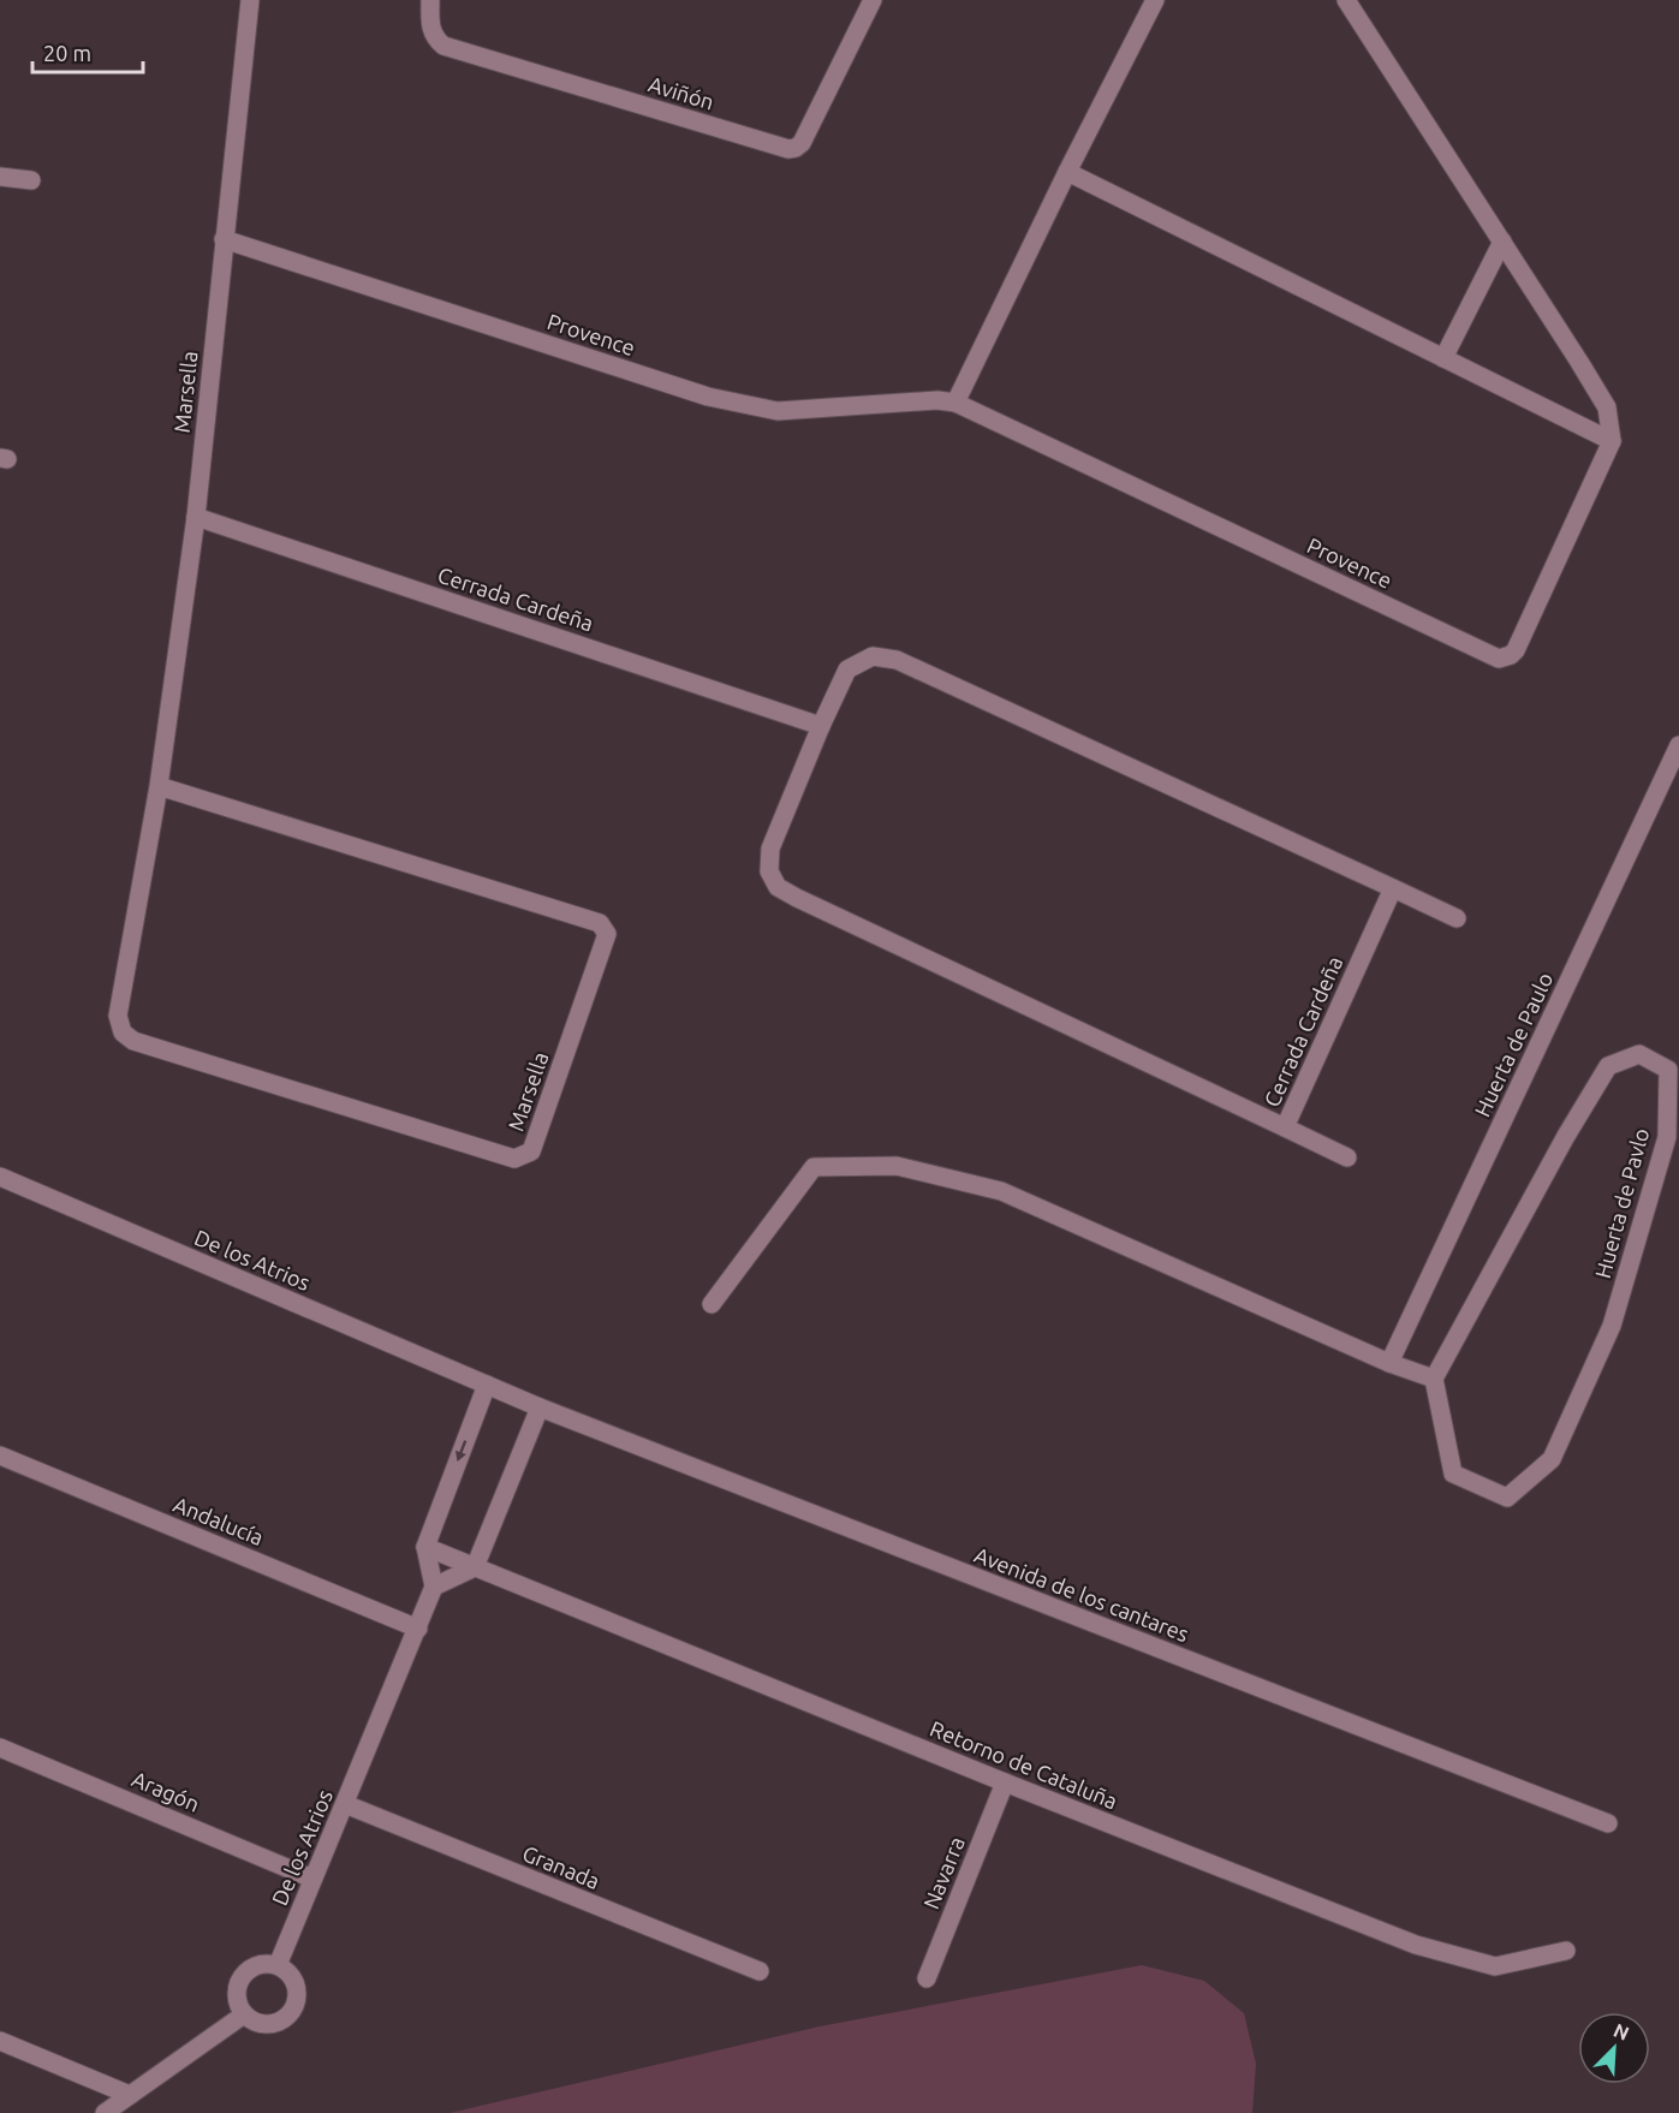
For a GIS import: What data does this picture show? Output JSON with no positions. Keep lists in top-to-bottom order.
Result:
{
  "streets": {
    "street": [
      "Aviñón",
      "Provence",
      "Marsella",
      "Cerrada Cardeña",
      "Huerta de Paulo",
      "Huerta de Pavlo",
      "De los Atrios",
      "Andalucía",
      "Avenida de los cantares",
      "Retorno de Cataluña",
      "Aragón",
      "Granada",
      "Navarra"
    ]
  },
  "crossings": [
    ["Provence", "Marsella"],
    ["Marsella", "Cerrada Cardeña"],
    ["De los Atrios", "Andalucía"],
    ["De los Atrios", "Avenida de los cantares"],
    ["De los Atrios", "Aragón"],
    ["De los Atrios", "Granada"],
    ["Retorno de Cataluña", "Navarra"]
  ],
  "scale_bar": "20 m",
  "north": "top right"
}
